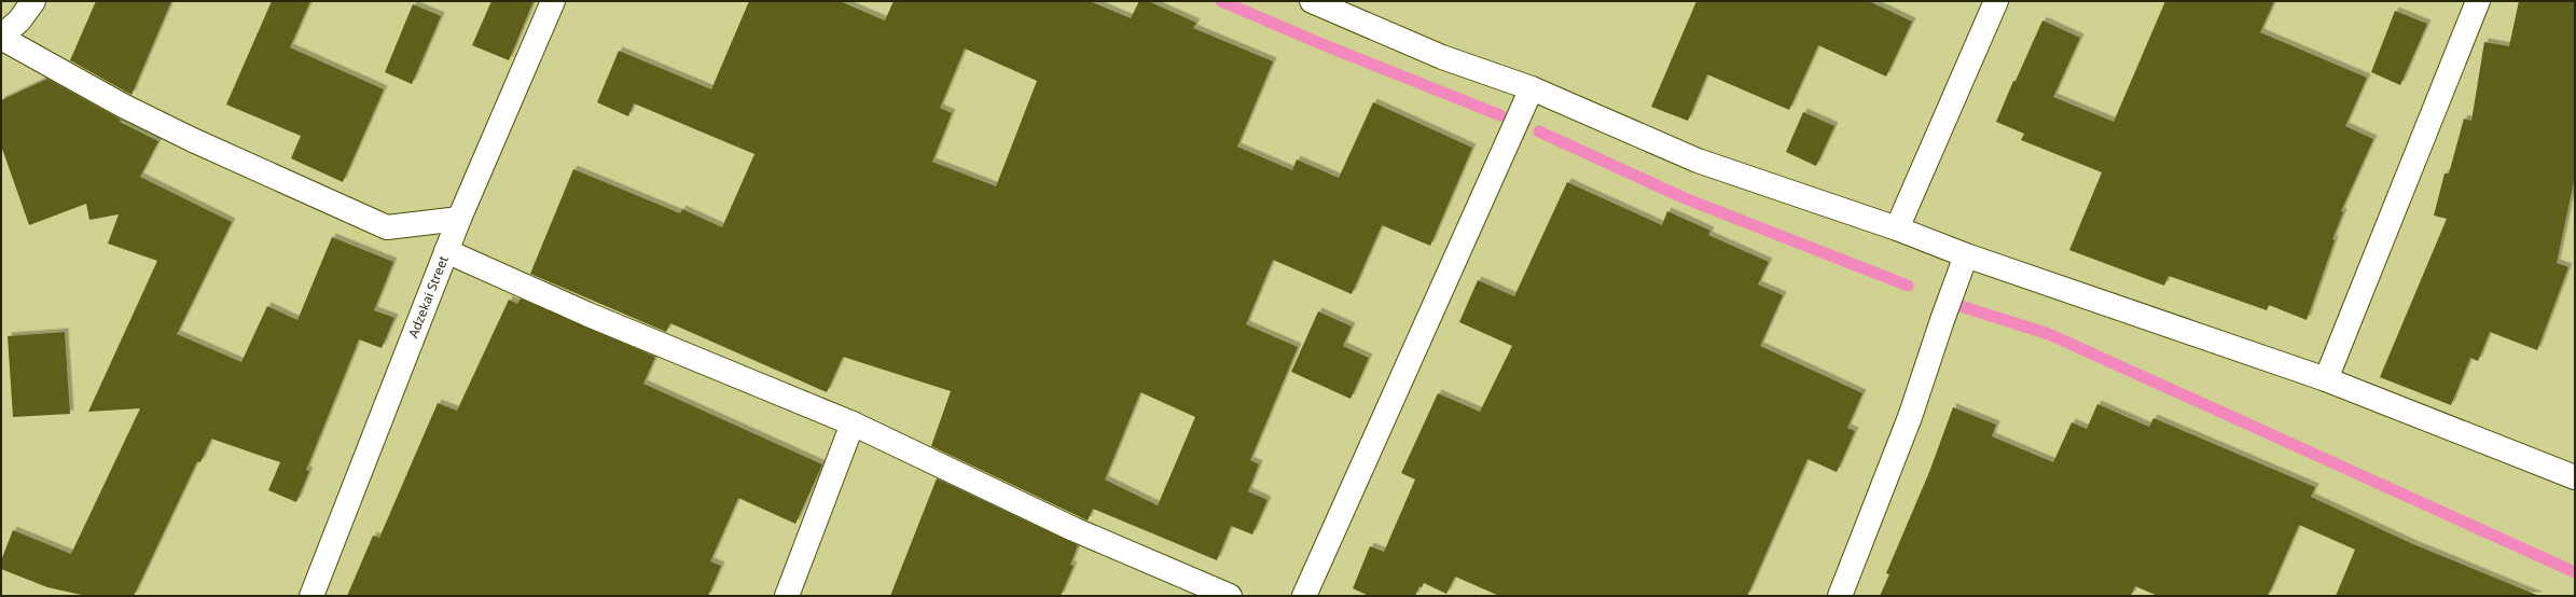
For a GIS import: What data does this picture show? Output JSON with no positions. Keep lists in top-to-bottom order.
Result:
{
  "streets": {
    "street": ["Adzekai Street"]
  }
}
